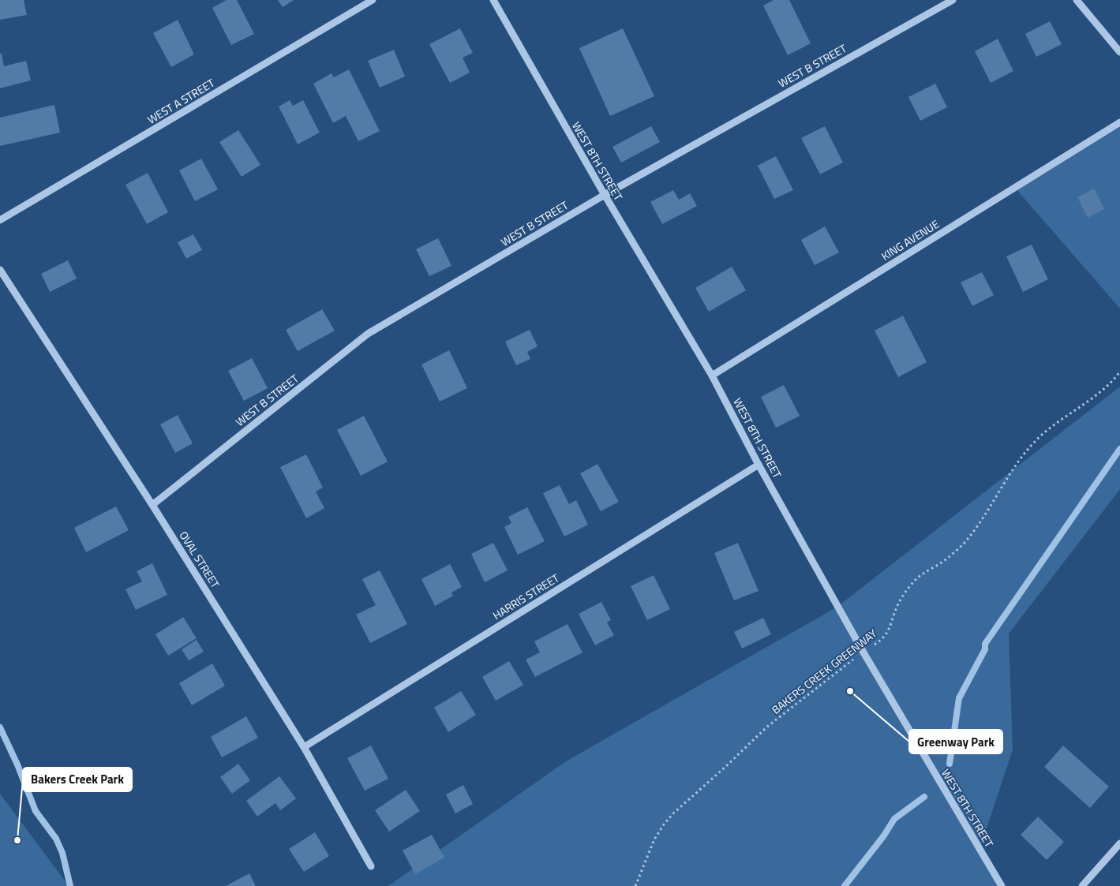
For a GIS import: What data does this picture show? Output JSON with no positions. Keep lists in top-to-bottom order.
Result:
{
  "streets": {
    "street": [
      "WEST B STREET",
      "WEST A STREET",
      "WEST 8TH STREET",
      "KING AVENUE",
      "OVAL STREET",
      "HARRIS STREET"
    ],
    "path": ["BAKERS CREEK GREENWAY"]
  },
  "crossings": [
    ["WEST B STREET", "WEST 8TH STREET"],
    ["WEST B STREET", "OVAL STREET"],
    ["WEST 8TH STREET", "KING AVENUE"],
    ["WEST 8TH STREET", "HARRIS STREET"],
    ["WEST 8TH STREET", "BAKERS CREEK GREENWAY"],
    ["OVAL STREET", "HARRIS STREET"]
  ],
  "places": ["Greenway Park", "Bakers Creek Park"]
}
